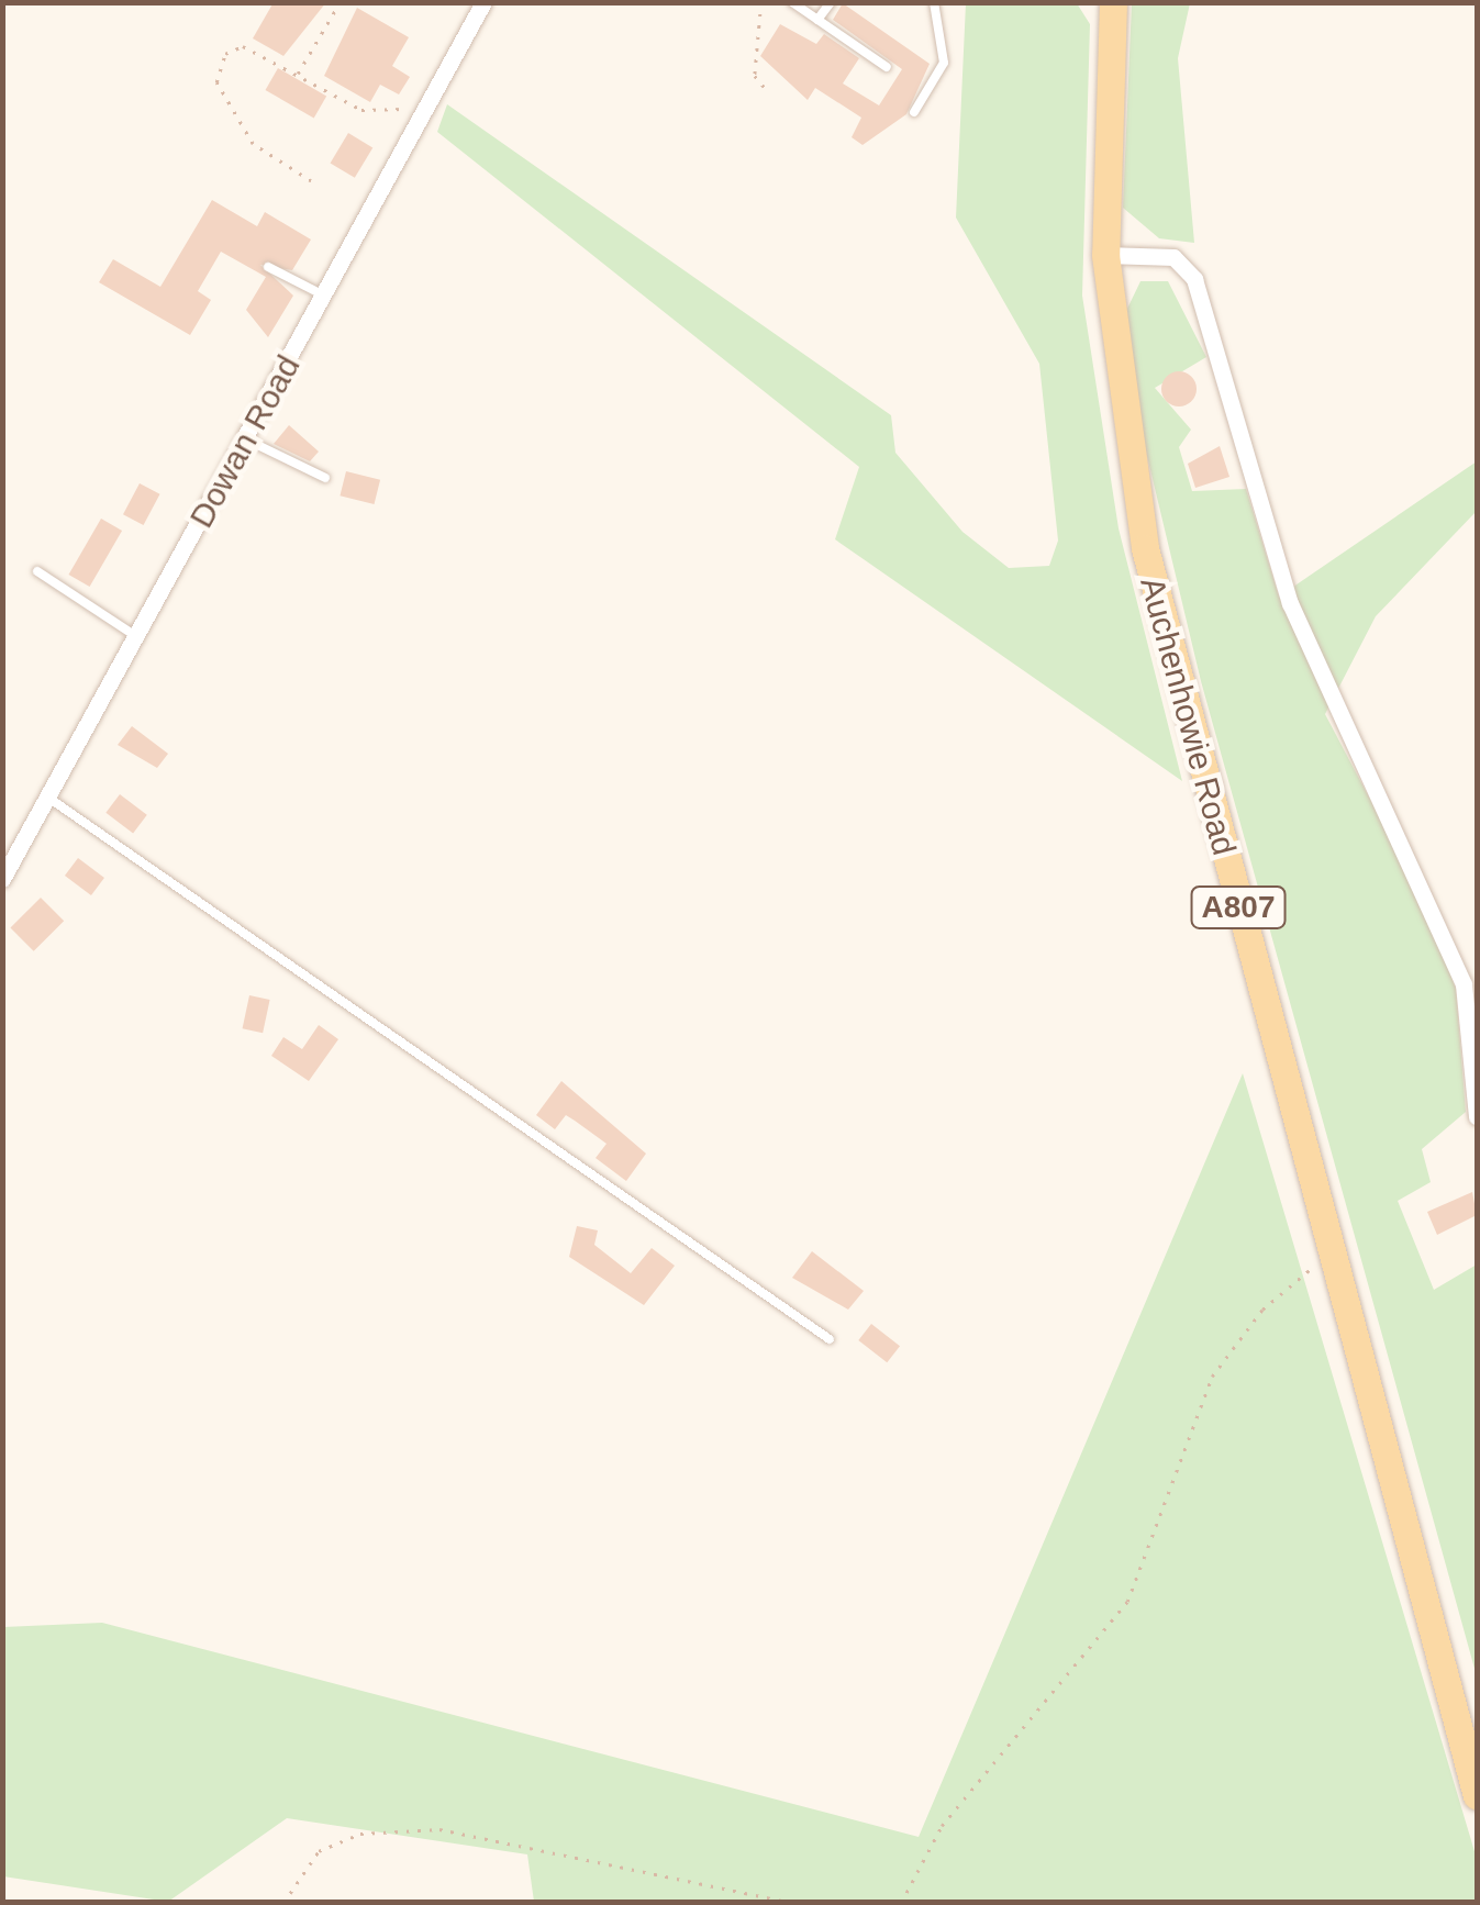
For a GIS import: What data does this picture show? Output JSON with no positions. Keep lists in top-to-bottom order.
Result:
{
  "streets": {
    "main road": ["Auchenhowie Road", "A807"],
    "street": ["Dowan Road"]
  }
}
